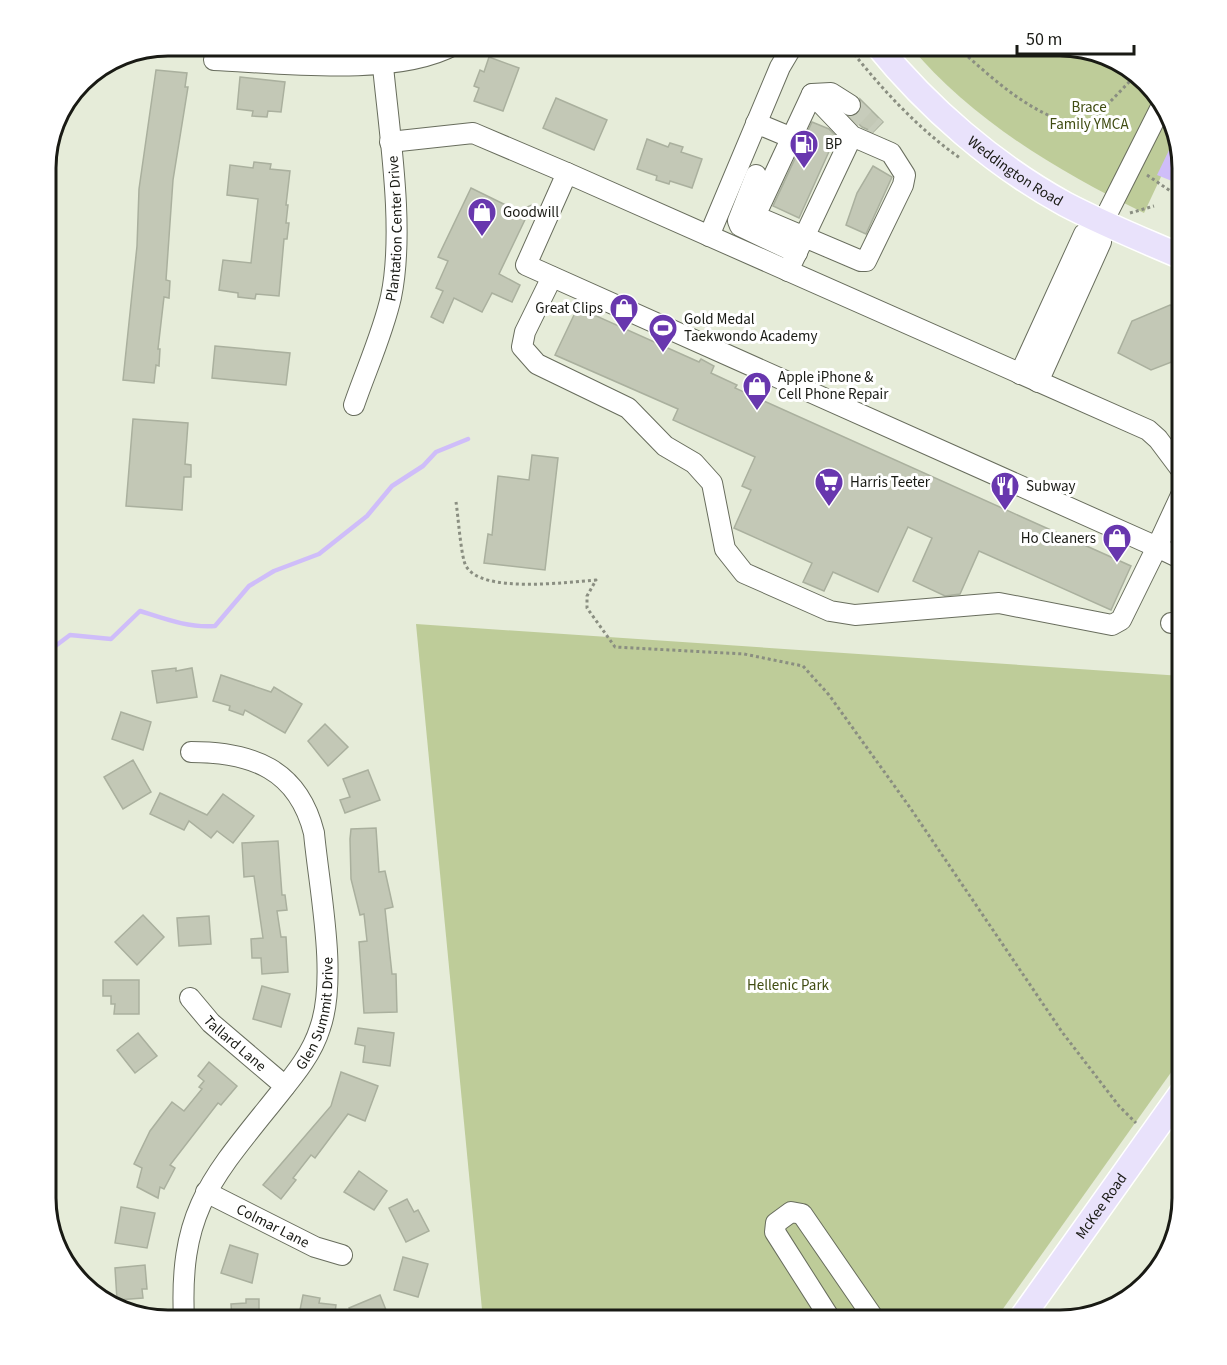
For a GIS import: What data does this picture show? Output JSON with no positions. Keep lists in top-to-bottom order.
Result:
{
  "streets": {
    "main road": ["Weddington Road", "McKee Road"],
    "street": [
      "Plantation Center Drive",
      "Glen Summit Drive",
      "Tallard Lane",
      "Colmar Lane"
    ]
  },
  "crossings": [
    ["Glen Summit Drive", "Tallard Lane"],
    ["Glen Summit Drive", "Colmar Lane"]
  ],
  "parks": ["Brace Family YMCA", "Hellenic Park"],
  "places": {
    "fuel station": ["BP"],
    "shop": [
      "Goodwill",
      "Great Clips",
      "Apple iPhone & Cell Phone Repair",
      "Ho Cleaners"
    ],
    "sports": ["Gold Medal Taekwondo Academy"],
    "supermarket": ["Harris Teeter"],
    "restaurant": ["Subway"]
  },
  "scale_bar": "50 m"
}
